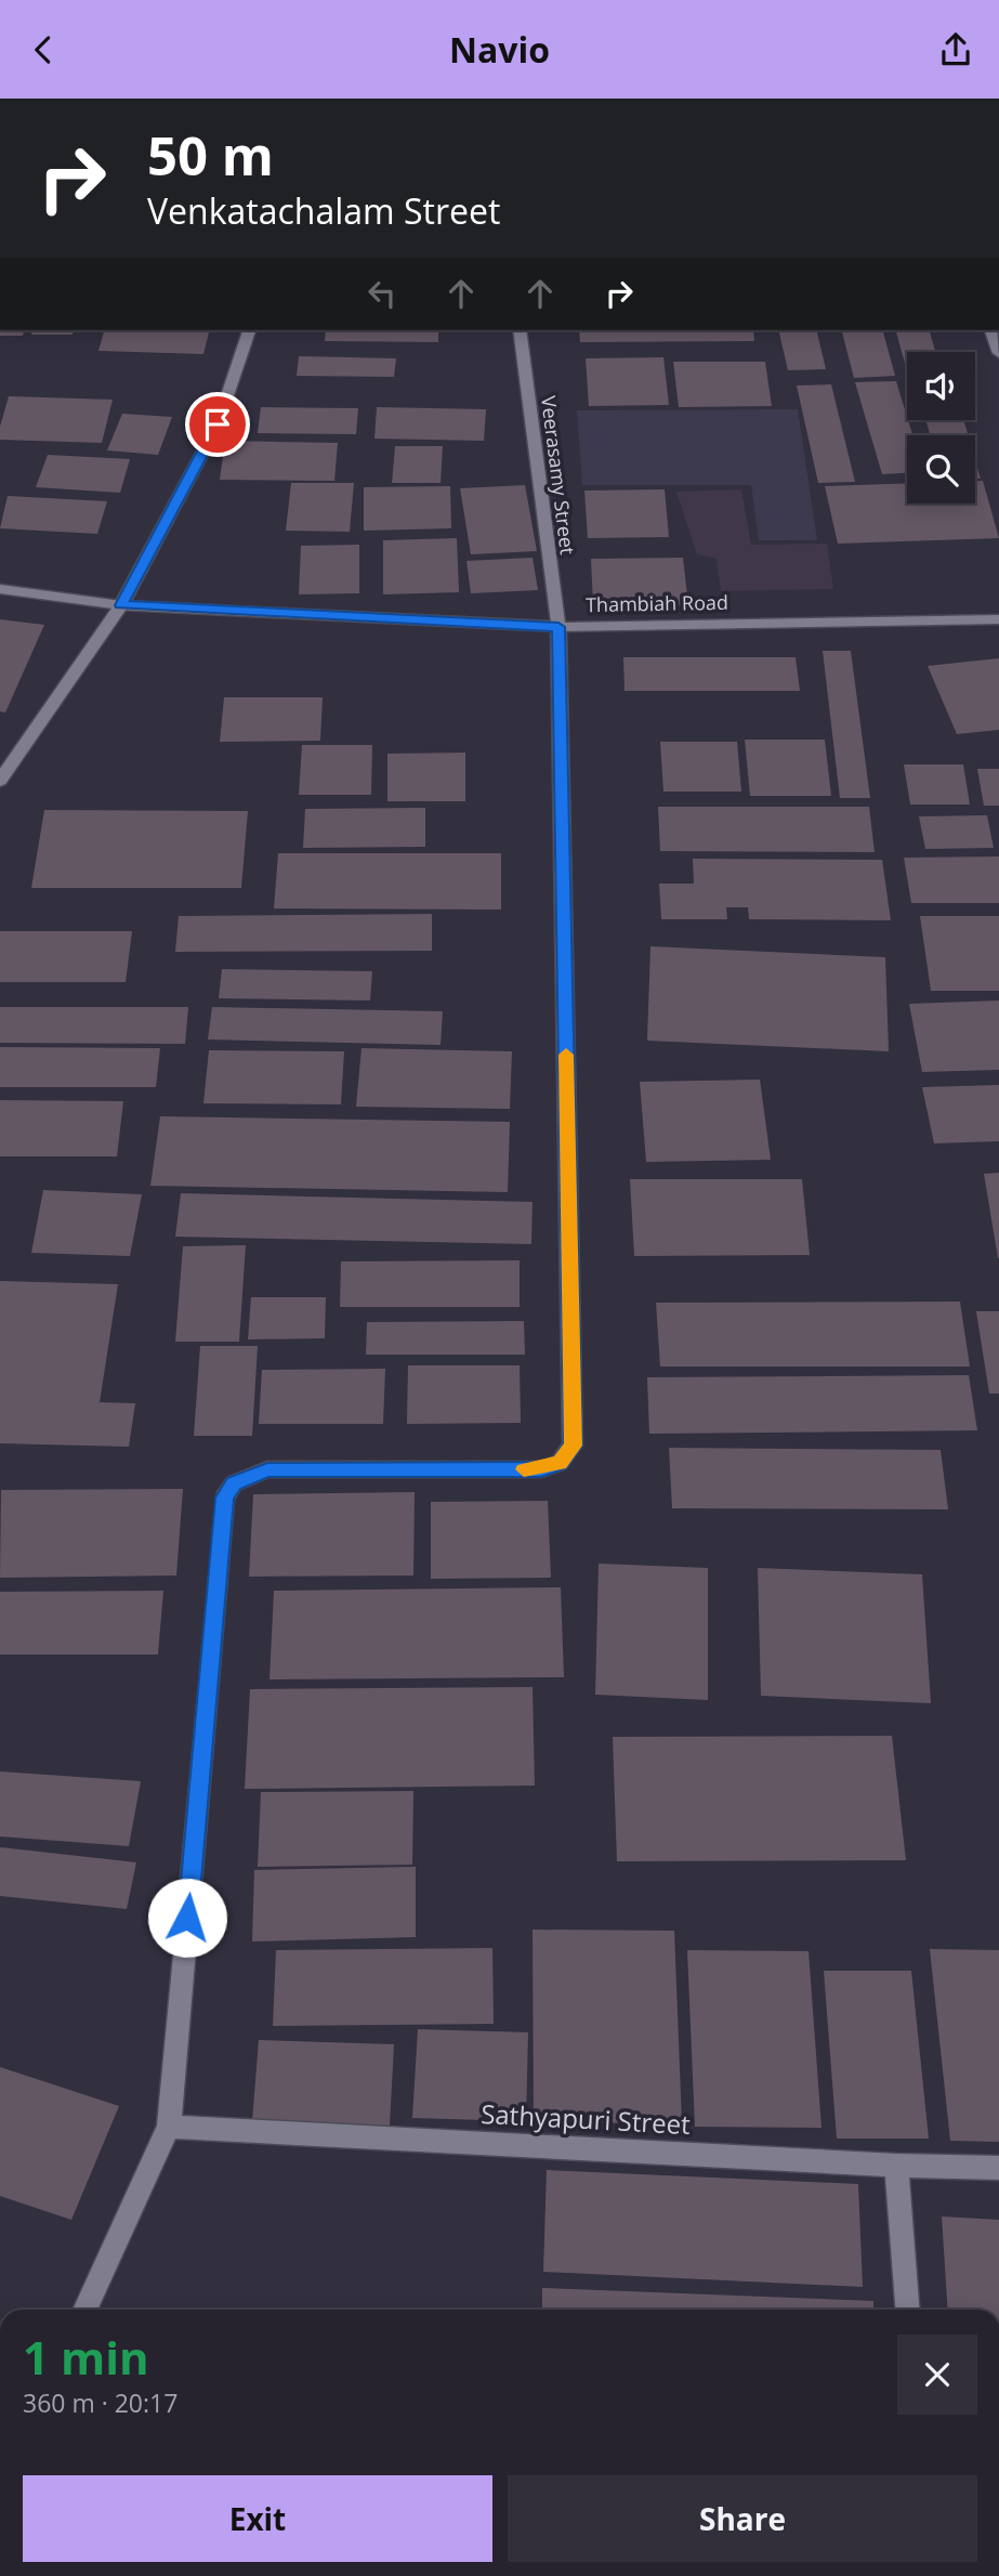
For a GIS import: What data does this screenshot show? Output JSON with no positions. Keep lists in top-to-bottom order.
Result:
{
  "streets": {
    "street": ["Veerasamy Street", "Thambiah Road", "Sathyapuri Street"]
  },
  "crossings": [
    ["Veerasamy Street", "Thambiah Road"],
    ["Veerasamy Street", "Sathyapuri Street"]
  ],
  "page": {
    "header": "Navio",
    "turn": ["50 m", "Venkatachalam Street"],
    "heading": ["1 min", "360 m · 20:17"],
    "buttons": ["Exit", "Share"]
  }
}
